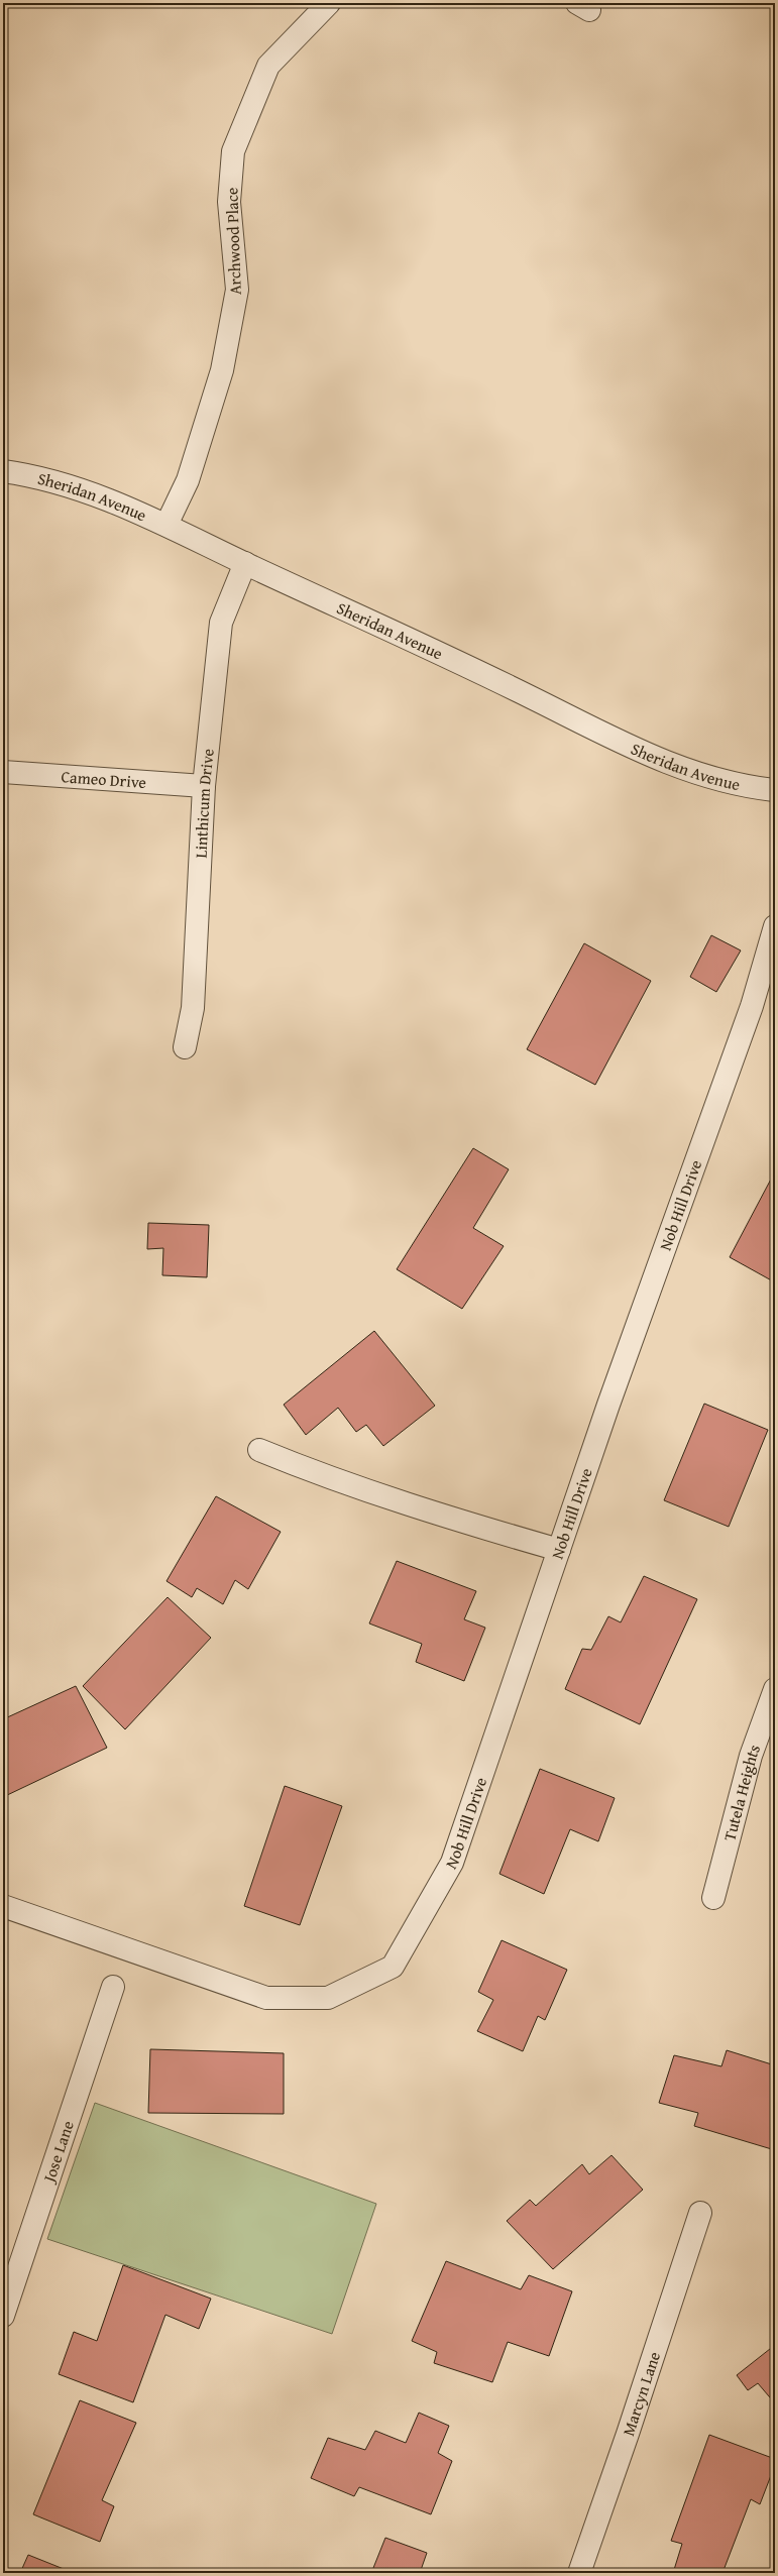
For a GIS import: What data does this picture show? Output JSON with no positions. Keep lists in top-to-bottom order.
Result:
{
  "streets": {
    "street": [
      "Archwood Place",
      "Sheridan Avenue",
      "Cameo Drive",
      "Linthicum Drive",
      "Nob Hill Drive",
      "Tutela Heights",
      "Jose Lane",
      "Marcyn Lane"
    ]
  },
  "crossings": [
    ["Archwood Place", "Sheridan Avenue"],
    ["Sheridan Avenue", "Linthicum Drive"],
    ["Cameo Drive", "Linthicum Drive"]
  ]
}
